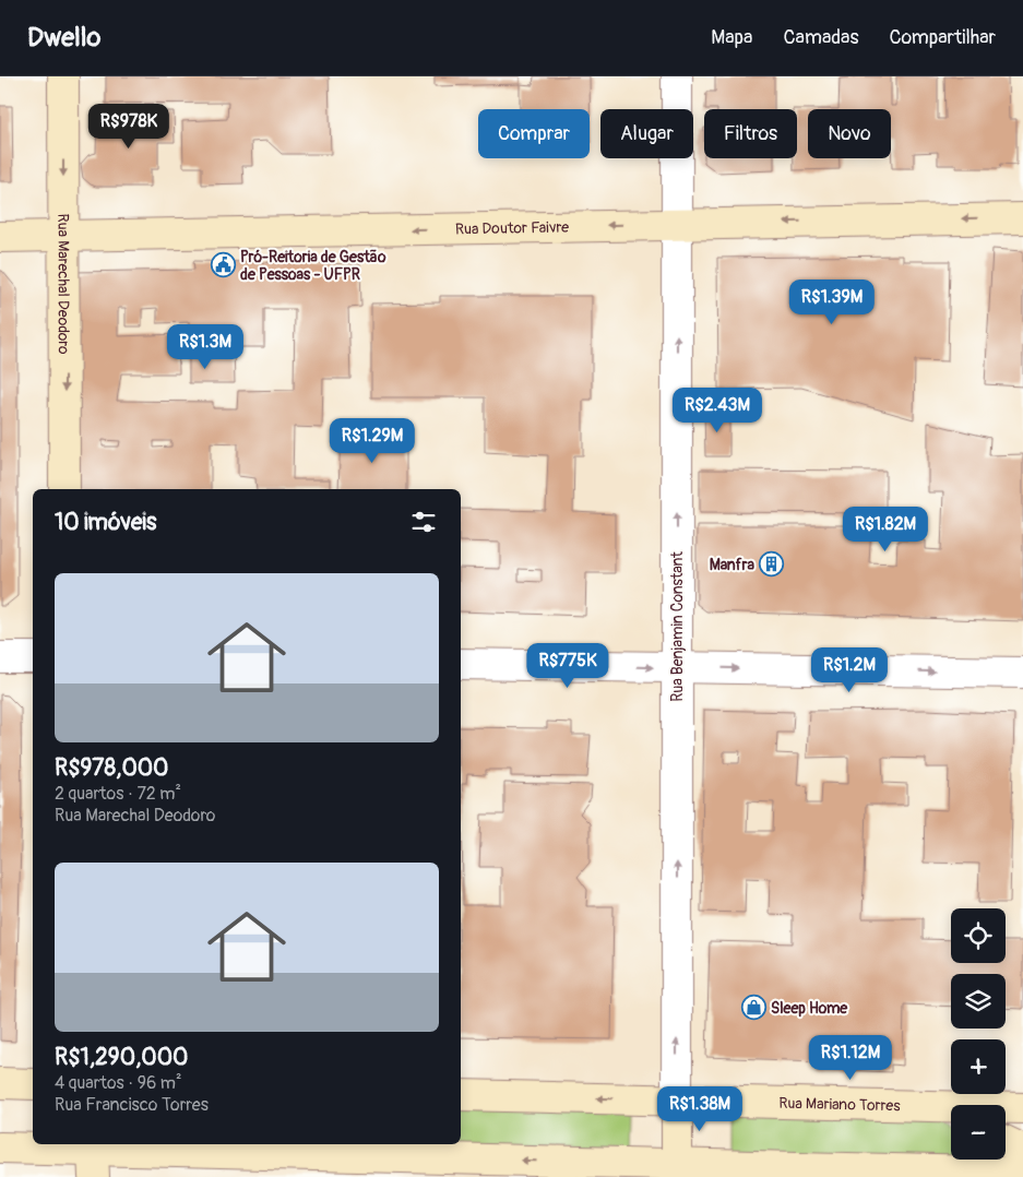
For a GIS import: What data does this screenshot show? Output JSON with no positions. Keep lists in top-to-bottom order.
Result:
{
  "streets": {
    "main road": [
      "Rua Doutor Faivre",
      "Rua Marechal Deodoro",
      "Rua Benjamin Constant",
      "Rua Mariano Torres"
    ]
  },
  "crossings": [
    ["Rua Doutor Faivre", "Rua Marechal Deodoro"],
    ["Rua Doutor Faivre", "Rua Benjamin Constant"],
    ["Rua Benjamin Constant", "Rua Mariano Torres"]
  ],
  "one_way": ["Rua Doutor Faivre", "Rua Marechal Deodoro", "Rua Benjamin Constant"],
  "places": {
    "public building": ["Pró-Reitoria de Gestão de Pessoas - UFPR"],
    "building": ["Manfra"],
    "shop": ["Sleep Home"]
  },
  "page": {
    "header": "Dwello",
    "nav": ["Mapa", "Camadas", "Compartilhar"],
    "price": [
      "R$978K",
      "R$1.39M",
      "R$1.3M",
      "R$2.43M",
      "R$1.29M",
      "R$1.82M",
      "R$775K",
      "R$1.2M",
      "R$1.12M",
      "R$1.38M"
    ],
    "chip": [
      "Comprar",
      "Alugar",
      "Filtros",
      "Novo"
    ],
    "heading": "10 imóveis",
    "list": [
      {
        "name": "R$978,000",
        "note": "2 quartos · 72 m² · Rua Marechal Deodoro"
      },
      {
        "name": "R$1,290,000",
        "note": "4 quartos · 96 m² · Rua Francisco Torres"
      }
    ],
    "map_buttons": ["+", "−"]
  }
}
